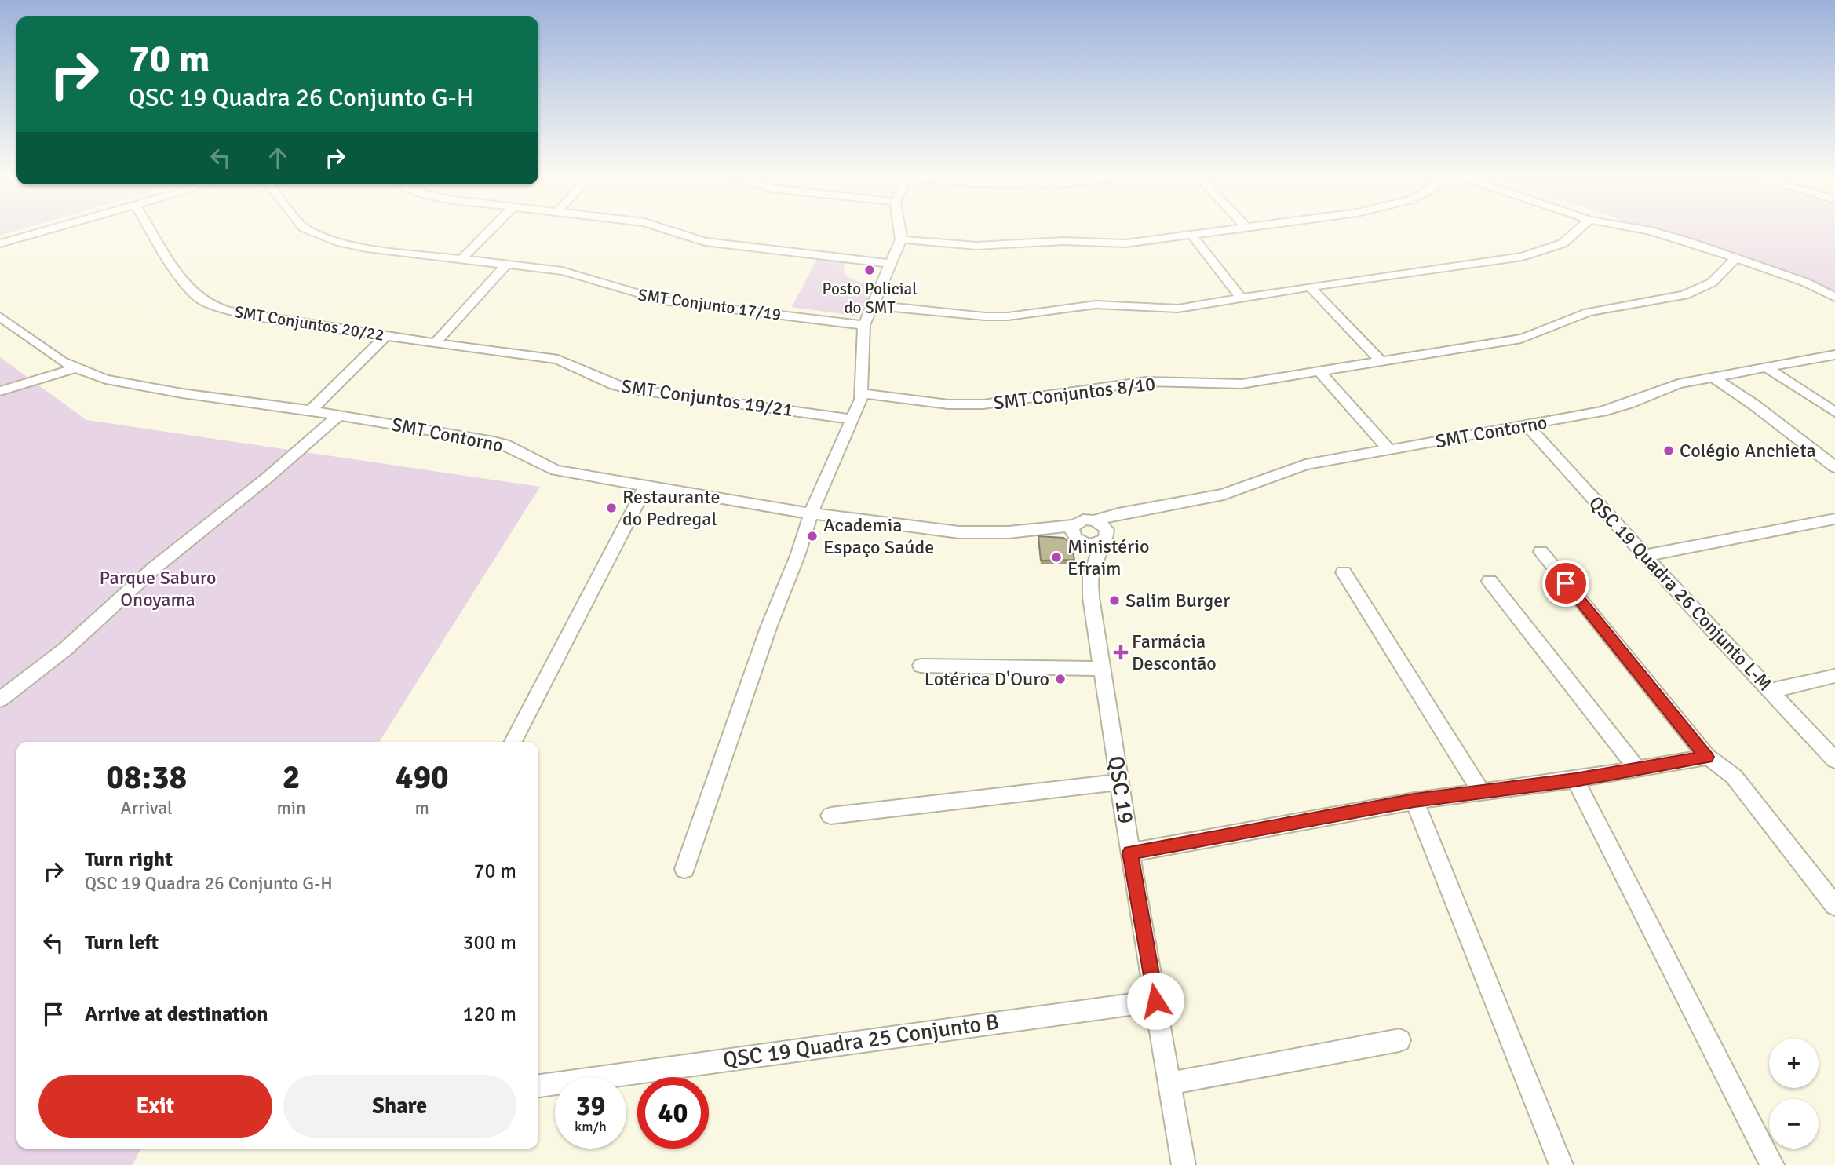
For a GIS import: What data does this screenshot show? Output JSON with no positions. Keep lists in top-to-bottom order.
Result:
{
  "streets": {
    "street": [
      "SMT Conjunto 17/19",
      "SMT Conjuntos 20/22",
      "SMT Conjuntos 8/10",
      "SMT Conjuntos 19/21",
      "SMT Contorno",
      "QSC 19 Quadra 26 Conjunto L-M",
      "QSC 19",
      "QSC 19 Quadra 25 Conjunto B"
    ]
  },
  "crossings": [
    ["SMT Conjuntos 20/22", "SMT Conjuntos 19/21"],
    ["SMT Contorno", "QSC 19 Quadra 26 Conjunto L-M"],
    ["SMT Contorno", "QSC 19"],
    ["QSC 19", "QSC 19 Quadra 25 Conjunto B"]
  ],
  "parks": ["Parque Saburo Onoyama"],
  "places": {
    "other": [
      "Posto Policial do SMT",
      "Colégio Anchieta",
      "Restaurante do Pedregal",
      "Academia Espaço Saúde",
      "Ministério Efraim",
      "Salim Burger",
      "Lotérica D'Ouro"
    ],
    "health": ["Farmácia Descontão"]
  },
  "page": {
    "turn": ["70 m", "QSC 19 Quadra 26 Conjunto G-H"],
    "eta": [
      "08:38",
      "Arrival",
      "2",
      "min",
      "490",
      "m"
    ],
    "list": [
      {
        "name": "Turn right",
        "note": "QSC 19 Quadra 26 Conjunto G-H",
        "value": "70 m"
      },
      {
        "name": "Turn left",
        "value": "300 m"
      },
      {
        "name": "Arrive at destination",
        "value": "120 m"
      }
    ],
    "map_buttons": ["+", "−"],
    "buttons": ["Exit", "Share"],
    "speed": "39 km/h",
    "limit": "40"
  }
}
